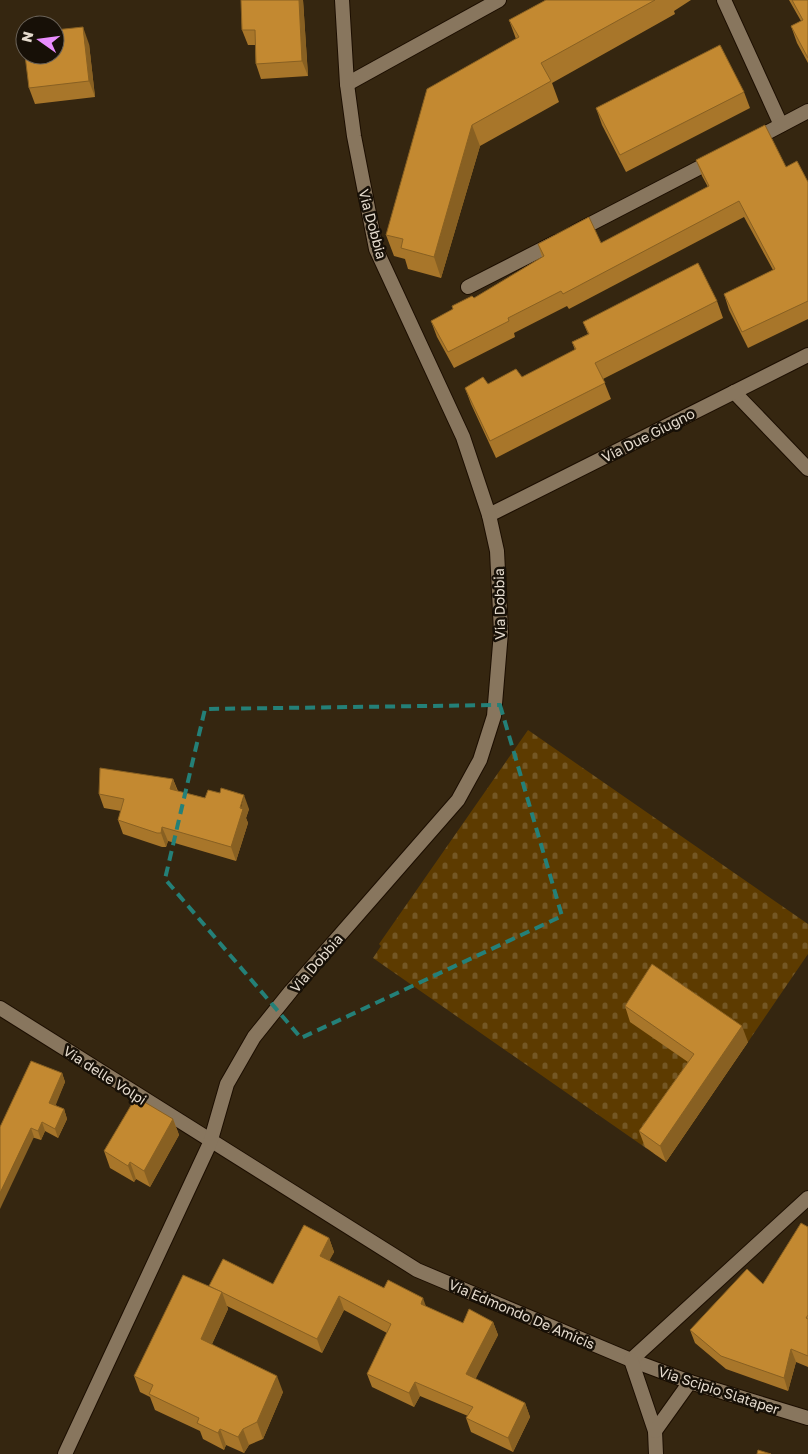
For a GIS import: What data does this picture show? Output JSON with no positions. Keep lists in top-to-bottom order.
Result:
{
  "streets": {
    "street": [
      "Via Dobbia",
      "Via Due Giugno",
      "Via delle Volpi",
      "Via Edmondo De Amicis",
      "Via Scipio Slataper"
    ]
  },
  "crossings": [
    ["Via Dobbia", "Via Due Giugno"],
    ["Via Dobbia", "Via delle Volpi"],
    ["Via Dobbia", "Via Edmondo De Amicis"],
    ["Via delle Volpi", "Via Edmondo De Amicis"],
    ["Via Edmondo De Amicis", "Via Scipio Slataper"]
  ],
  "north": "left"
}
